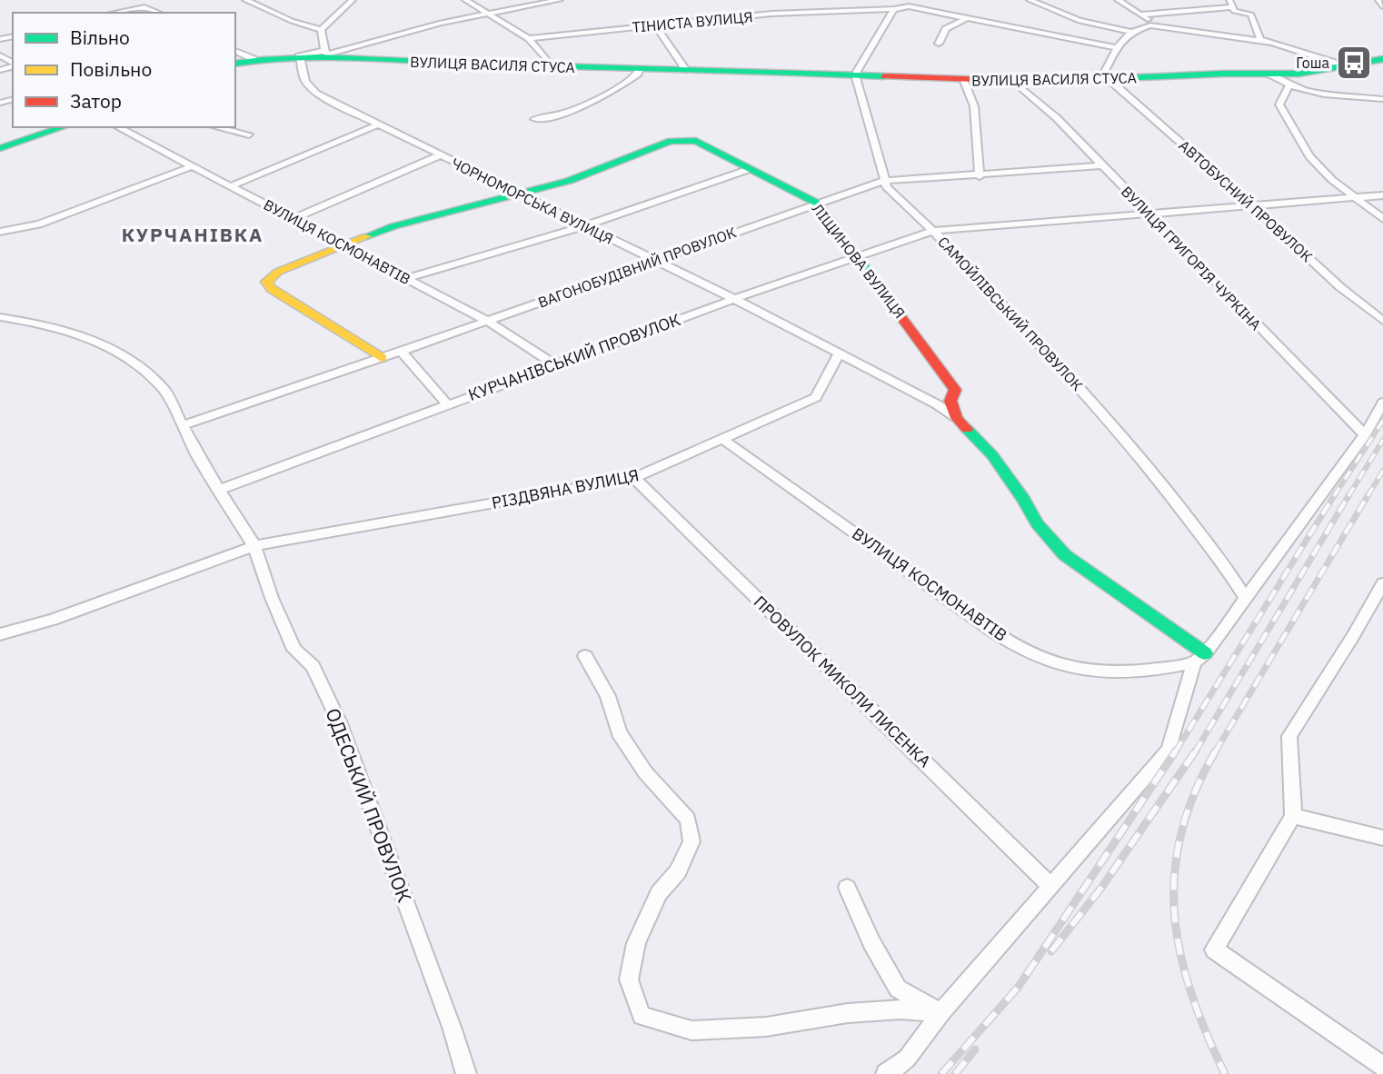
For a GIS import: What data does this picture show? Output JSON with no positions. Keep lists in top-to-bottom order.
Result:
{
  "streets": {
    "main road": ["ВУЛИЦЯ ВАСИЛЯ СТУСА", "ЛІЩИНОВА ВУЛИЦЯ"],
    "street": [
      "ТІНИСТА ВУЛИЦЯ",
      "ЧОРНОМОРСЬКА ВУЛИЦЯ",
      "АВТОБУСНИЙ ПРОВУЛОК",
      "ВУЛИЦЯ КОСМОНАВТІВ",
      "ВУЛИЦЯ ГРИГОРІЯ ЧУРКІНА",
      "ВАГОНОБУДІВНИЙ ПРОВУЛОК",
      "САМОЙЛІВСЬКИЙ ПРОВУЛОК",
      "КУРЧАНІВСЬКИЙ ПРОВУЛОК",
      "РІЗДВЯНА ВУЛИЦЯ",
      "ПРОВУЛОК МИКОЛИ ЛИСЕНКА",
      "ОДЕСЬКИЙ ПРОВУЛОК"
    ]
  },
  "crossings": [
    ["ВУЛИЦЯ ВАСИЛЯ СТУСА", "ЧОРНОМОРСЬКА ВУЛИЦЯ"],
    ["ВУЛИЦЯ ВАСИЛЯ СТУСА", "АВТОБУСНИЙ ПРОВУЛОК"],
    ["ВУЛИЦЯ ВАСИЛЯ СТУСА", "ВУЛИЦЯ ГРИГОРІЯ ЧУРКІНА"],
    ["ВУЛИЦЯ ВАСИЛЯ СТУСА", "САМОЙЛІВСЬКИЙ ПРОВУЛОК"],
    ["ЧОРНОМОРСЬКА ВУЛИЦЯ", "ЛІЩИНОВА ВУЛИЦЯ"],
    ["ЧОРНОМОРСЬКА ВУЛИЦЯ", "ВАГОНОБУДІВНИЙ ПРОВУЛОК"],
    ["ЧОРНОМОРСЬКА ВУЛИЦЯ", "КУРЧАНІВСЬКИЙ ПРОВУЛОК"],
    ["ЧОРНОМОРСЬКА ВУЛИЦЯ", "РІЗДВЯНА ВУЛИЦЯ"],
    ["АВТОБУСНИЙ ПРОВУЛОК", "КУРЧАНІВСЬКИЙ ПРОВУЛОК"],
    ["ВУЛИЦЯ КОСМОНАВТІВ", "ЛІЩИНОВА ВУЛИЦЯ"],
    ["ВУЛИЦЯ КОСМОНАВТІВ", "ВАГОНОБУДІВНИЙ ПРОВУЛОК"],
    ["ВУЛИЦЯ КОСМОНАВТІВ", "КУРЧАНІВСЬКИЙ ПРОВУЛОК"],
    ["ВУЛИЦЯ КОСМОНАВТІВ", "РІЗДВЯНА ВУЛИЦЯ"],
    ["ВУЛИЦЯ ГРИГОРІЯ ЧУРКІНА", "ВАГОНОБУДІВНИЙ ПРОВУЛОК"],
    ["ВУЛИЦЯ ГРИГОРІЯ ЧУРКІНА", "КУРЧАНІВСЬКИЙ ПРОВУЛОК"],
    ["ЛІЩИНОВА ВУЛИЦЯ", "ВАГОНОБУДІВНИЙ ПРОВУЛОК"],
    ["ЛІЩИНОВА ВУЛИЦЯ", "КУРЧАНІВСЬКИЙ ПРОВУЛОК"],
    ["ВАГОНОБУДІВНИЙ ПРОВУЛОК", "САМОЙЛІВСЬКИЙ ПРОВУЛОК"],
    ["САМОЙЛІВСЬКИЙ ПРОВУЛОК", "КУРЧАНІВСЬКИЙ ПРОВУЛОК"],
    ["РІЗДВЯНА ВУЛИЦЯ", "ПРОВУЛОК МИКОЛИ ЛИСЕНКА"],
    ["РІЗДВЯНА ВУЛИЦЯ", "ОДЕСЬКИЙ ПРОВУЛОК"]
  ],
  "districts": ["КУРЧАНІВКА"],
  "places": {
    "bus stop": ["Гоша"]
  },
  "legend": ["Вільно", "Повільно", "Затор"]
}
